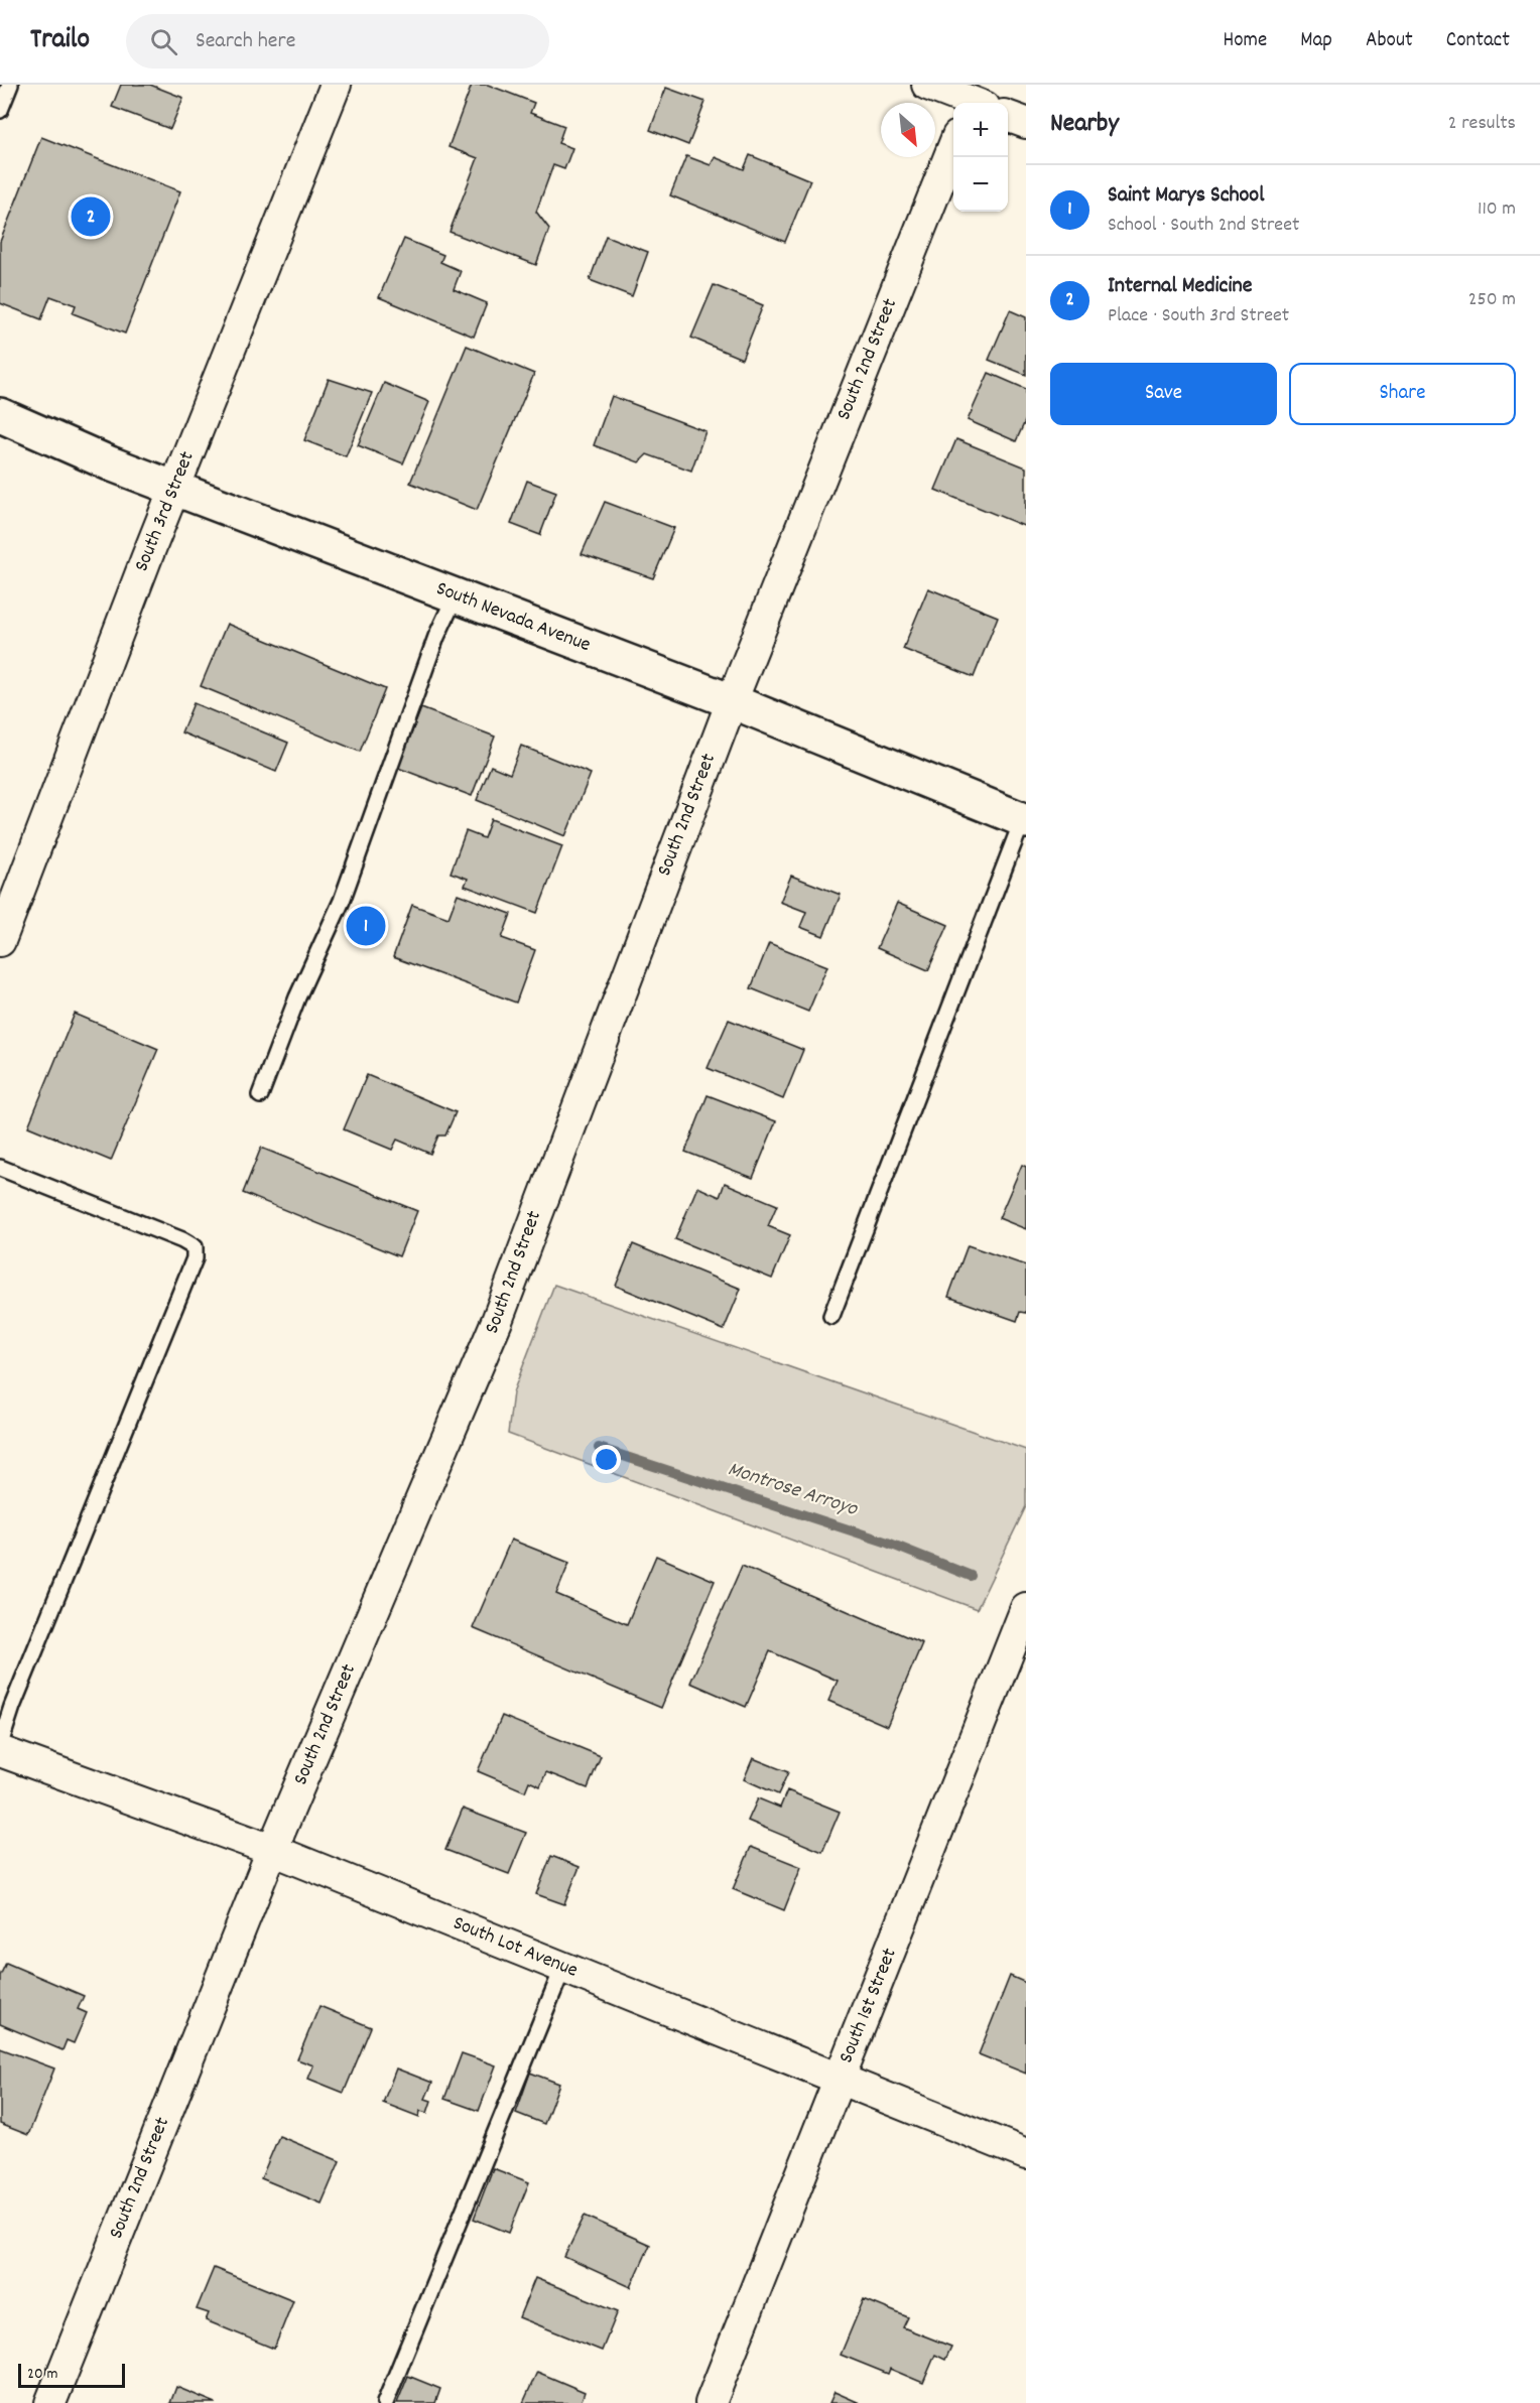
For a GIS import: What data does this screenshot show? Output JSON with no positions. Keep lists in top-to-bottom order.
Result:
{
  "streets": {
    "street": [
      "South 2nd Street",
      "South 3rd Street",
      "South Nevada Avenue",
      "South Lot Avenue",
      "South 1st Street"
    ]
  },
  "crossings": [
    ["South 2nd Street", "South Nevada Avenue"],
    ["South 2nd Street", "South Lot Avenue"],
    ["South 3rd Street", "South Nevada Avenue"],
    ["South Lot Avenue", "South 1st Street"]
  ],
  "water": ["Montrose Arroyo"],
  "scale_bar": "20 m",
  "north": "bottom right",
  "page": {
    "header": "Trailo",
    "search": "Search here",
    "nav": [
      "Home",
      "Map",
      "About",
      "Contact"
    ],
    "heading": ["Nearby", "2 results"],
    "map_buttons": ["+", "−"],
    "list": [
      {
        "mark": "1",
        "name": "Saint Marys School",
        "note": "School · South 2nd Street",
        "value": "110 m"
      },
      {
        "mark": "2",
        "name": "Internal Medicine",
        "note": "Place · South 3rd Street",
        "value": "250 m"
      }
    ],
    "pins": ["2", "1"],
    "buttons": ["Save", "Share"],
    "scale": "20 m"
  }
}
